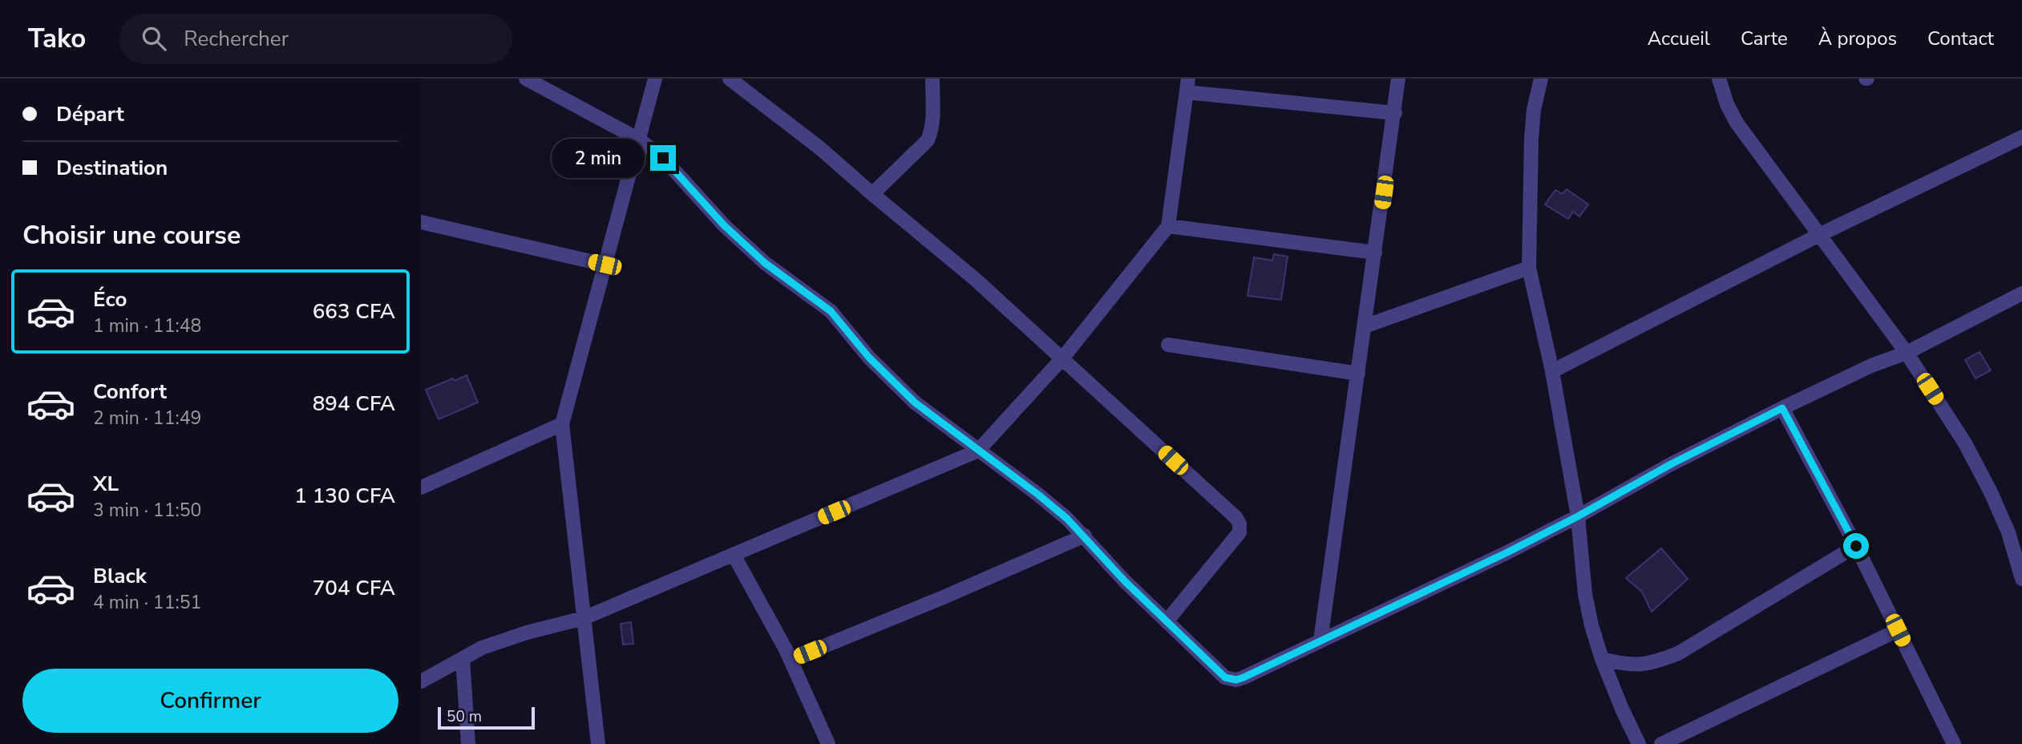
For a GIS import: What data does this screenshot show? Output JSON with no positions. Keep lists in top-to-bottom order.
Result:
{
  "scale_bar": "50 m",
  "page": {
    "header": "Tako",
    "search": "Rechercher",
    "nav": [
      "Accueil",
      "Carte",
      "À propos",
      "Contact"
    ],
    "banner": ["Départ", "Destination"],
    "bubble": "2 min",
    "heading": "Choisir une course",
    "list": [
      {
        "name": "Éco",
        "note": "1 min · 11:48",
        "value": "663 CFA"
      },
      {
        "name": "Confort",
        "note": "2 min · 11:49",
        "value": "894 CFA"
      },
      {
        "name": "XL",
        "note": "3 min · 11:50",
        "value": "1 130 CFA"
      },
      {
        "name": "Black",
        "note": "4 min · 11:51",
        "value": "704 CFA"
      }
    ],
    "buttons": "Confirmer",
    "scale": "50 m"
  }
}
